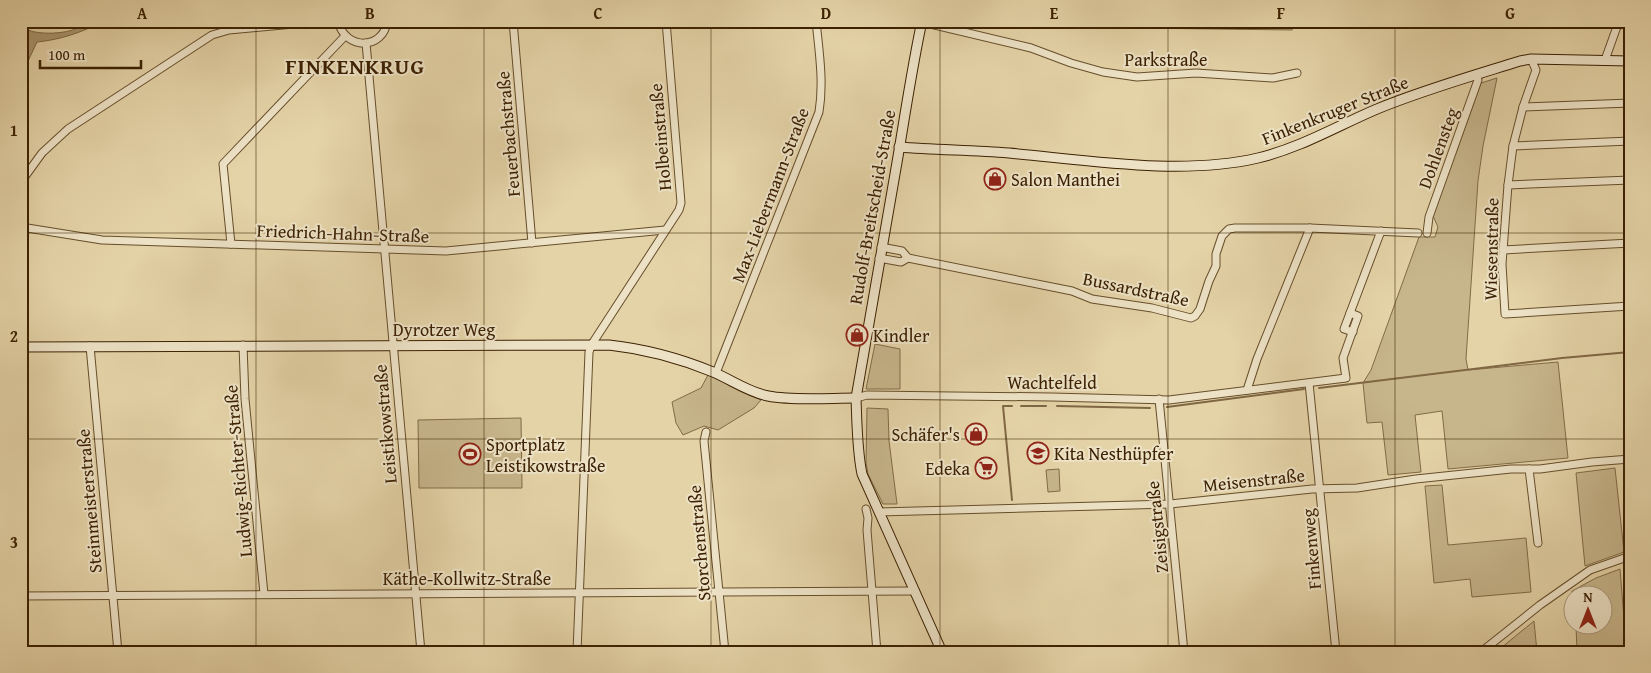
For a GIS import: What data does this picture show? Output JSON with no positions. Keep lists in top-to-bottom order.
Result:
{
  "streets": {
    "street": [
      "Parkstraße",
      "Finkenkruger Straße",
      "Feuerbachstraße",
      "Holbeinstraße",
      "Dohlensteg",
      "Max-Liebermann-Straße",
      "Rudolf-Breitscheid-Straße",
      "Friedrich-Hahn-Straße",
      "Wiesenstraße",
      "Bussardstraße",
      "Dyrotzer Weg",
      "Wachtelfeld",
      "Leistikowstraße",
      "Ludwig-Richter-Straße",
      "Meisenstraße",
      "Steinmeisterstraße",
      "Zeisigstraße",
      "Storchenstraße",
      "Finkenweg",
      "Käthe-Kollwitz-Straße"
    ]
  },
  "crossings": [
    ["Parkstraße", "Rudolf-Breitscheid-Straße"],
    ["Finkenkruger Straße", "Dohlensteg"],
    ["Finkenkruger Straße", "Rudolf-Breitscheid-Straße"],
    ["Finkenkruger Straße", "Wiesenstraße"],
    ["Feuerbachstraße", "Friedrich-Hahn-Straße"],
    ["Holbeinstraße", "Friedrich-Hahn-Straße"],
    ["Holbeinstraße", "Dyrotzer Weg"],
    ["Max-Liebermann-Straße", "Dyrotzer Weg"],
    ["Rudolf-Breitscheid-Straße", "Bussardstraße"],
    ["Rudolf-Breitscheid-Straße", "Dyrotzer Weg"],
    ["Rudolf-Breitscheid-Straße", "Wachtelfeld"],
    ["Rudolf-Breitscheid-Straße", "Meisenstraße"],
    ["Rudolf-Breitscheid-Straße", "Käthe-Kollwitz-Straße"],
    ["Friedrich-Hahn-Straße", "Leistikowstraße"],
    ["Bussardstraße", "Wachtelfeld"],
    ["Dyrotzer Weg", "Wachtelfeld"],
    ["Dyrotzer Weg", "Leistikowstraße"],
    ["Dyrotzer Weg", "Ludwig-Richter-Straße"],
    ["Dyrotzer Weg", "Steinmeisterstraße"],
    ["Wachtelfeld", "Zeisigstraße"],
    ["Wachtelfeld", "Finkenweg"],
    ["Leistikowstraße", "Käthe-Kollwitz-Straße"],
    ["Ludwig-Richter-Straße", "Käthe-Kollwitz-Straße"],
    ["Meisenstraße", "Zeisigstraße"],
    ["Meisenstraße", "Finkenweg"],
    ["Steinmeisterstraße", "Käthe-Kollwitz-Straße"],
    ["Storchenstraße", "Käthe-Kollwitz-Straße"]
  ],
  "districts": ["FINKENKRUG"],
  "places": {
    "shop": ["Salon Manthei", "Kindler", "Schäfer's"],
    "school or university": ["Kita Nesthüpfer"],
    "sports": ["Sportplatz Leistikowstraße"],
    "supermarket": ["Edeka"]
  },
  "scale_bar": "100 m",
  "north": "top",
  "grid": {
    "columns": [
      "A",
      "B",
      "C",
      "D",
      "E",
      "F",
      "G"
    ],
    "rows": ["1", "2", "3"]
  }
}
